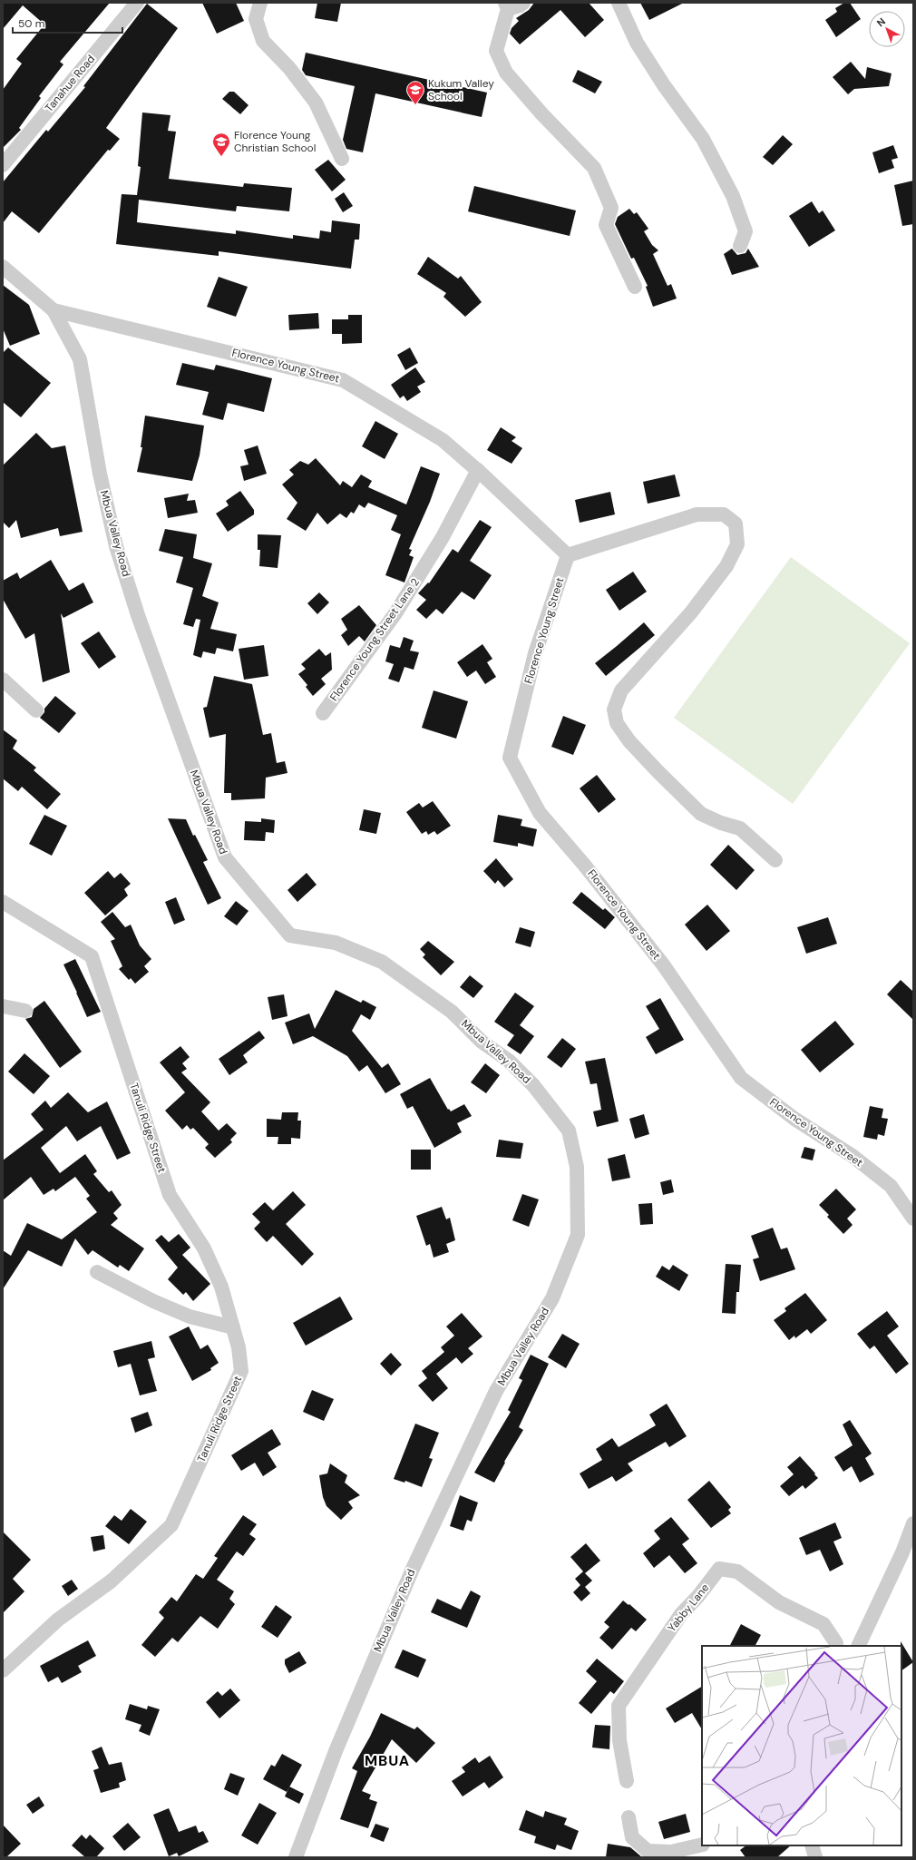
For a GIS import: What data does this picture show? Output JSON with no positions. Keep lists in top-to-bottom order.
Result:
{
  "streets": {
    "street": [
      "Tanahue Road",
      "Florence Young Street",
      "Mbua Valley Road",
      "Florence Young Street Lane 2",
      "Tanuli Ridge Street",
      "Yabby Lane"
    ]
  },
  "crossings": [
    ["Florence Young Street", "Mbua Valley Road"],
    ["Florence Young Street", "Florence Young Street Lane 2"]
  ],
  "districts": ["MBUA"],
  "places": {
    "school or university": ["Kukum Valley School", "Florence Young Christian School"]
  },
  "scale_bar": "50 m",
  "north": "top left"
}
